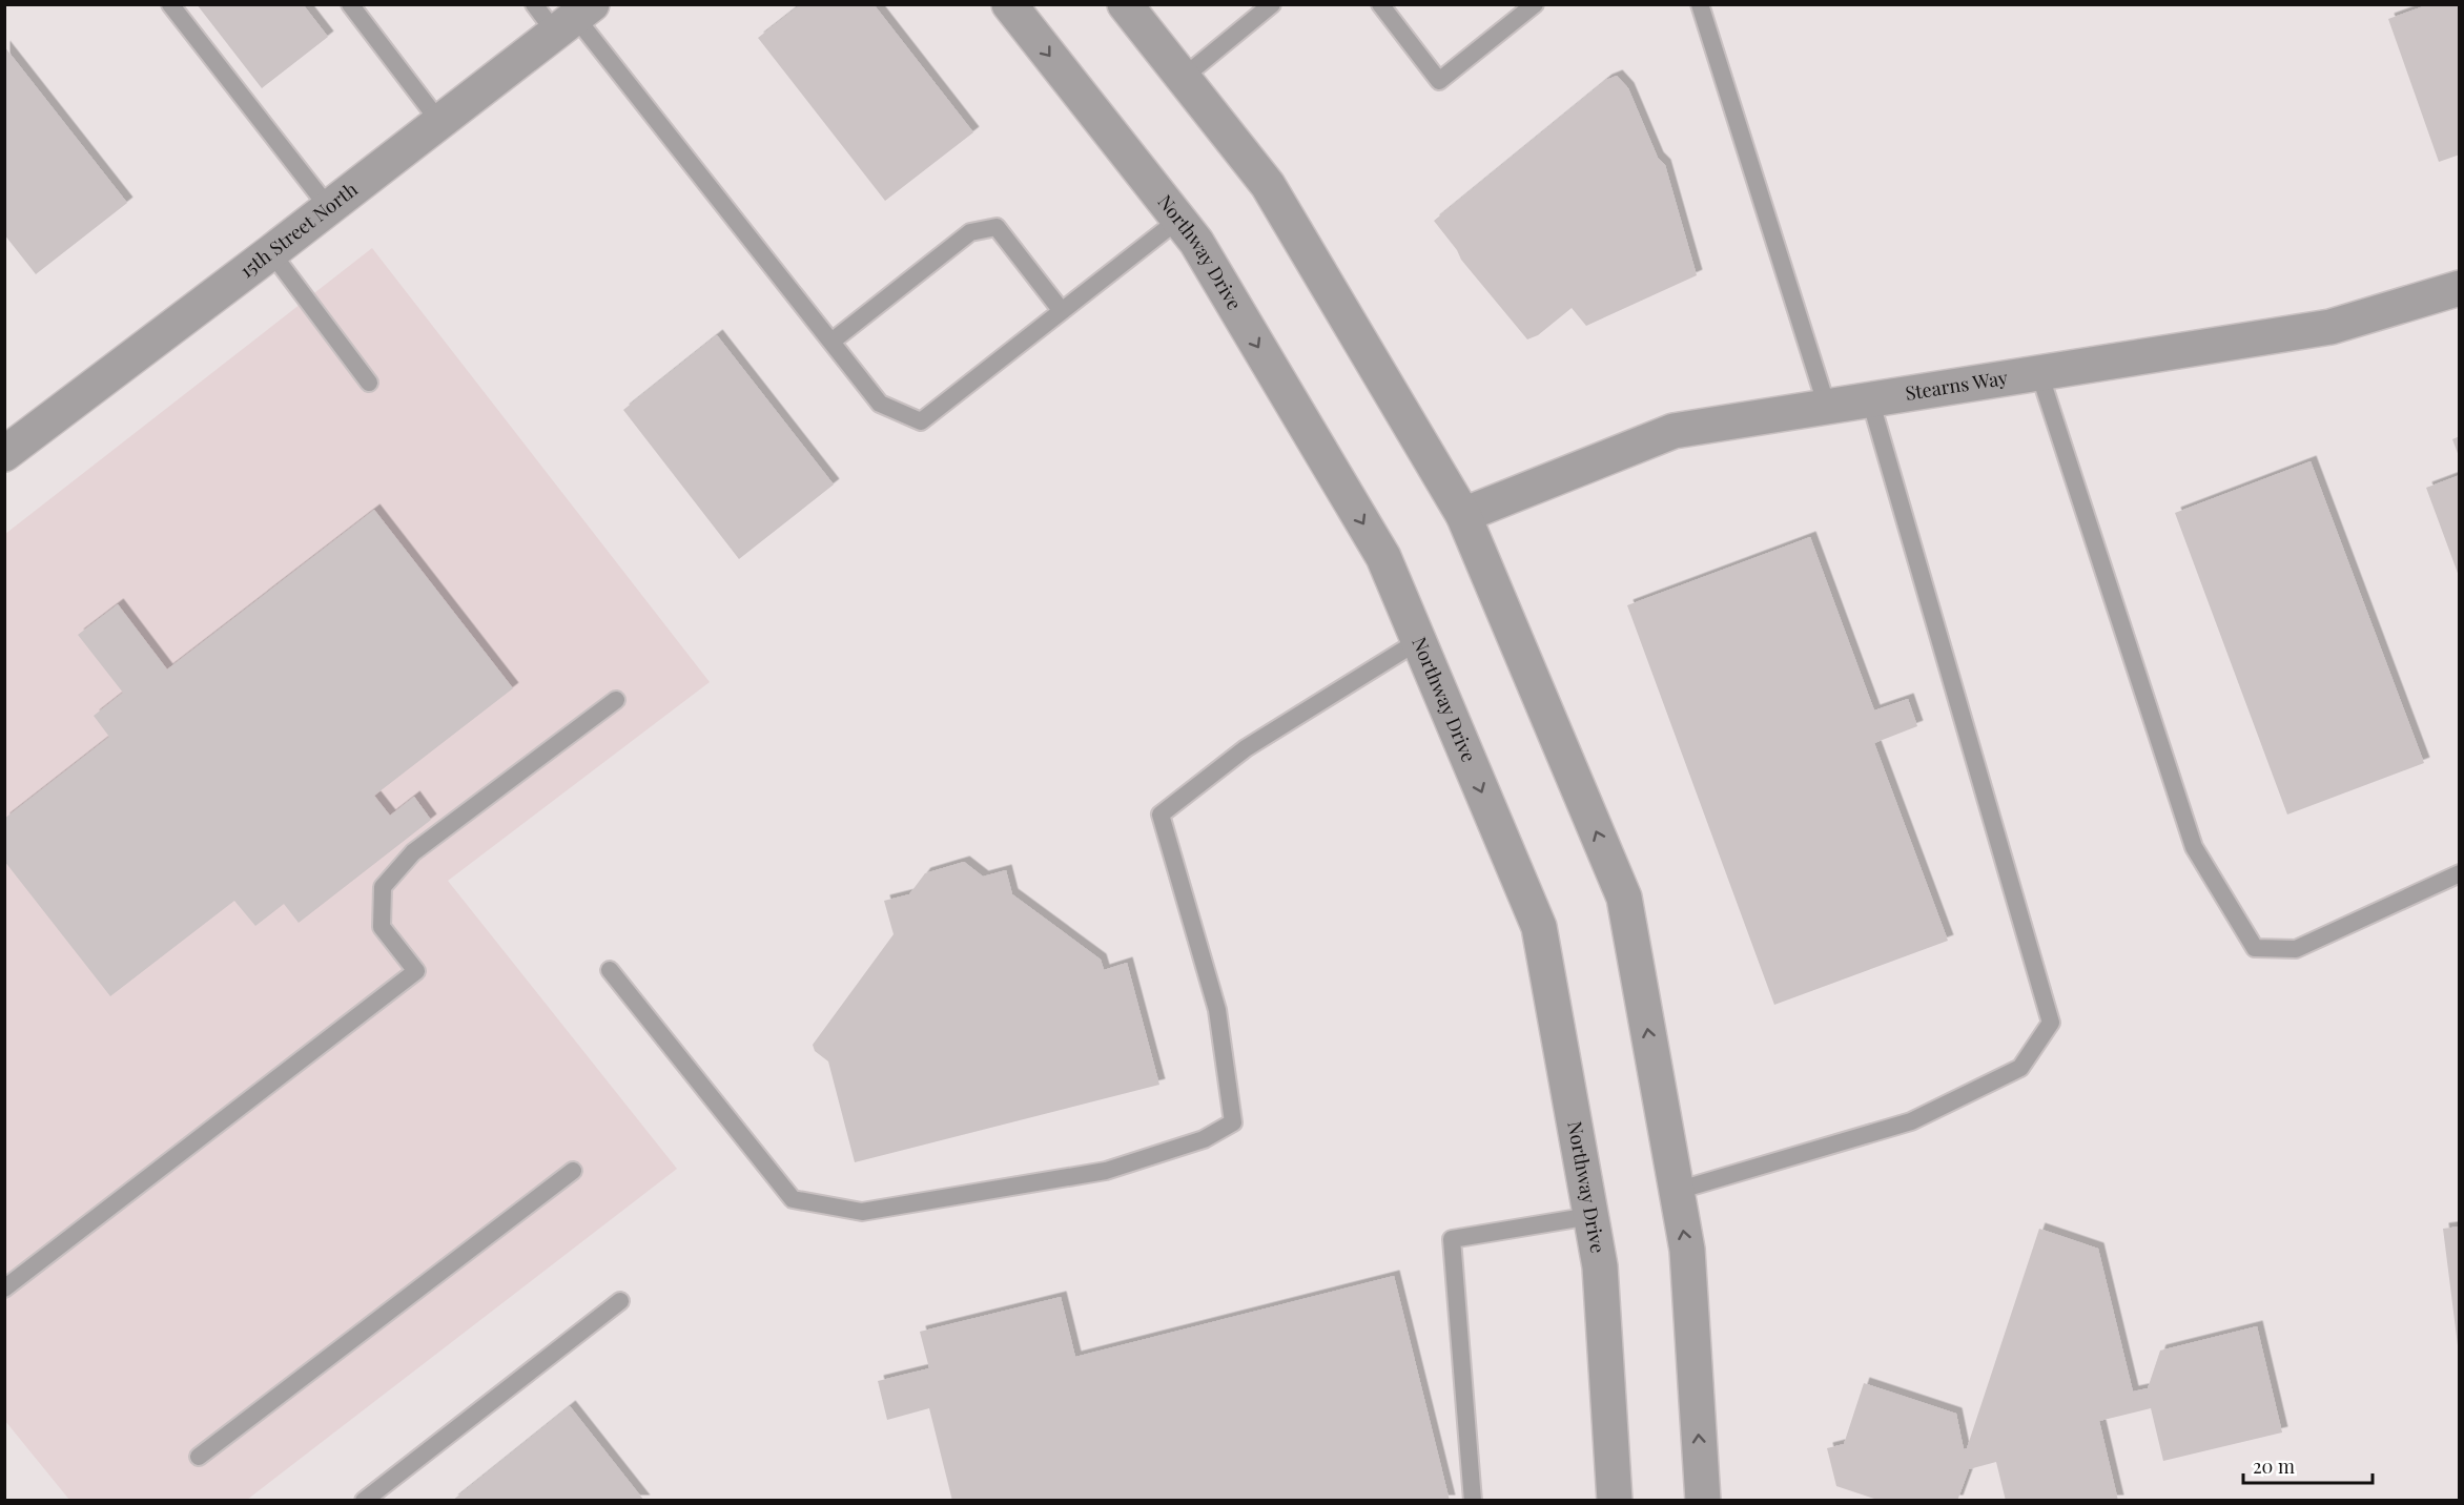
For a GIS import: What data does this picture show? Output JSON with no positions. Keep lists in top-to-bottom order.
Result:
{
  "streets": {
    "street": ["15th Street North", "Northway Drive", "Stearns Way"]
  },
  "scale_bar": "20 m"
}
